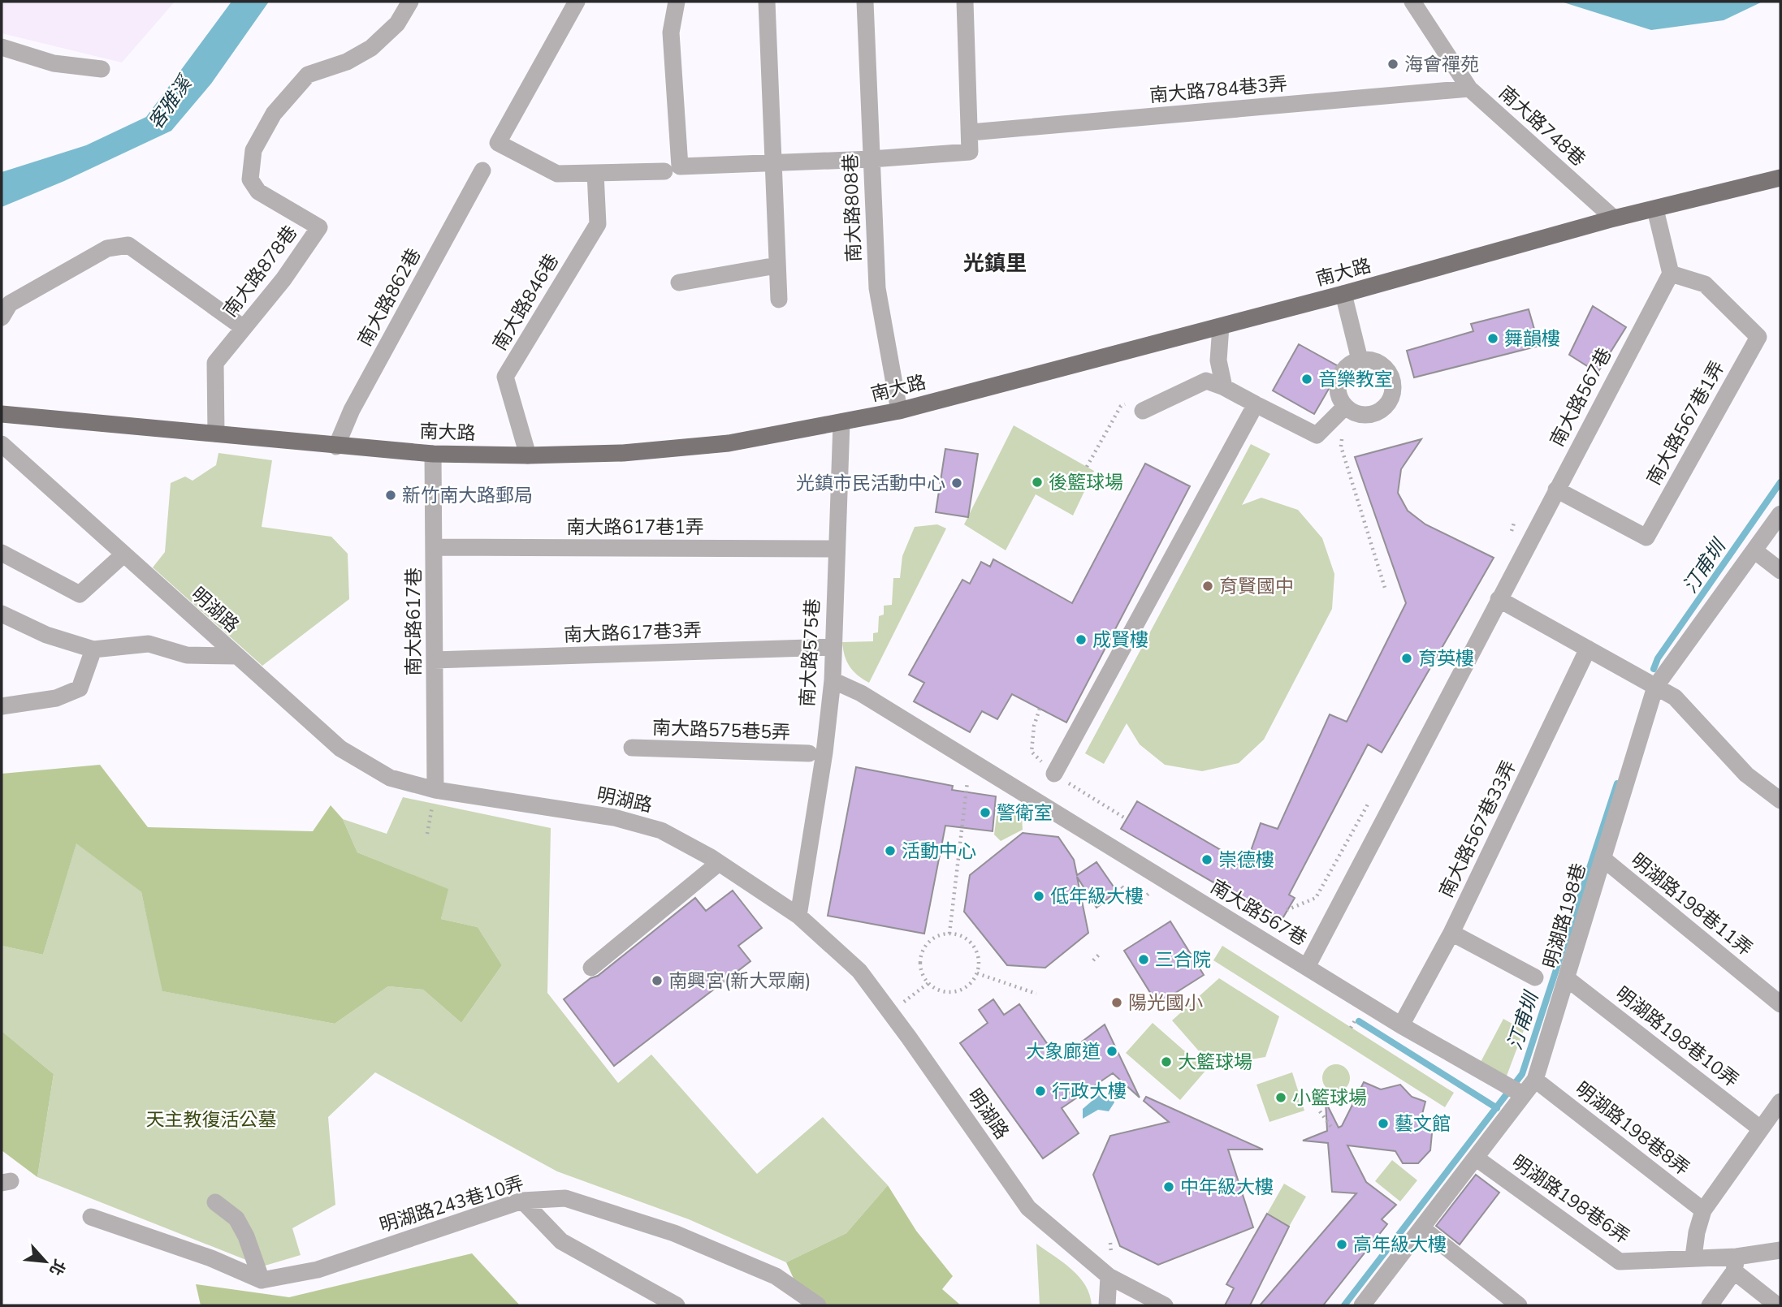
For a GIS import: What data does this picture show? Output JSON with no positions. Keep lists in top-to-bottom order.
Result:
{
  "streets": {
    "main road": ["南大路"],
    "street": [
      "南大路784巷3弄",
      "南大路748巷",
      "南大路808巷",
      "南大路878巷",
      "南大路862巷",
      "南大路846巷",
      "南大路567巷",
      "南大路567巷1弄",
      "南大路617巷1弄",
      "明湖路",
      "南大路617巷",
      "南大路617巷3弄",
      "南大路575巷",
      "南大路575巷5弄",
      "南大路567巷33弄",
      "明湖路198巷11弄",
      "明湖路198巷",
      "明湖路198巷10弄",
      "明湖路198巷8弄",
      "明湖路198巷6弄",
      "明湖路243巷10弄"
    ]
  },
  "crossings": [
    ["南大路784巷3弄", "南大路748巷"],
    ["南大路748巷", "南大路"],
    ["南大路808巷", "南大路"],
    ["南大路878巷", "南大路"],
    ["南大路", "南大路862巷"],
    ["南大路", "南大路846巷"],
    ["南大路", "南大路617巷"],
    ["南大路", "南大路575巷"],
    ["南大路567巷", "南大路567巷1弄"],
    ["南大路567巷", "南大路575巷"],
    ["南大路617巷1弄", "南大路617巷"],
    ["南大路617巷1弄", "南大路575巷"],
    ["明湖路", "南大路617巷"],
    ["明湖路", "南大路575巷"],
    ["南大路617巷", "南大路617巷3弄"],
    ["南大路617巷3弄", "南大路575巷"],
    ["明湖路198巷11弄", "明湖路198巷"],
    ["明湖路198巷", "明湖路198巷10弄"],
    ["明湖路198巷", "明湖路198巷8弄"],
    ["明湖路198巷", "明湖路198巷6弄"]
  ],
  "districts": ["光鎮里"],
  "water": ["客雅溪", "汀甫圳"],
  "parks": ["天主教復活公墓"],
  "places": [
    "海會禪苑",
    "舞韻樓",
    "音樂教室",
    "後籃球場",
    "光鎮市民活動中心",
    "新竹南大路郵局",
    "育賢國中",
    "成賢樓",
    "育英樓",
    "警衛室",
    "活動中心",
    "崇德樓",
    "低年級大樓",
    "三合院",
    "南興宮(新大眾廟)",
    "陽光國小",
    "大象廊道",
    "大籃球場",
    "行政大樓",
    "小籃球場",
    "藝文館",
    "中年級大樓",
    "高年級大樓"
  ],
  "north": "bottom right"
}
